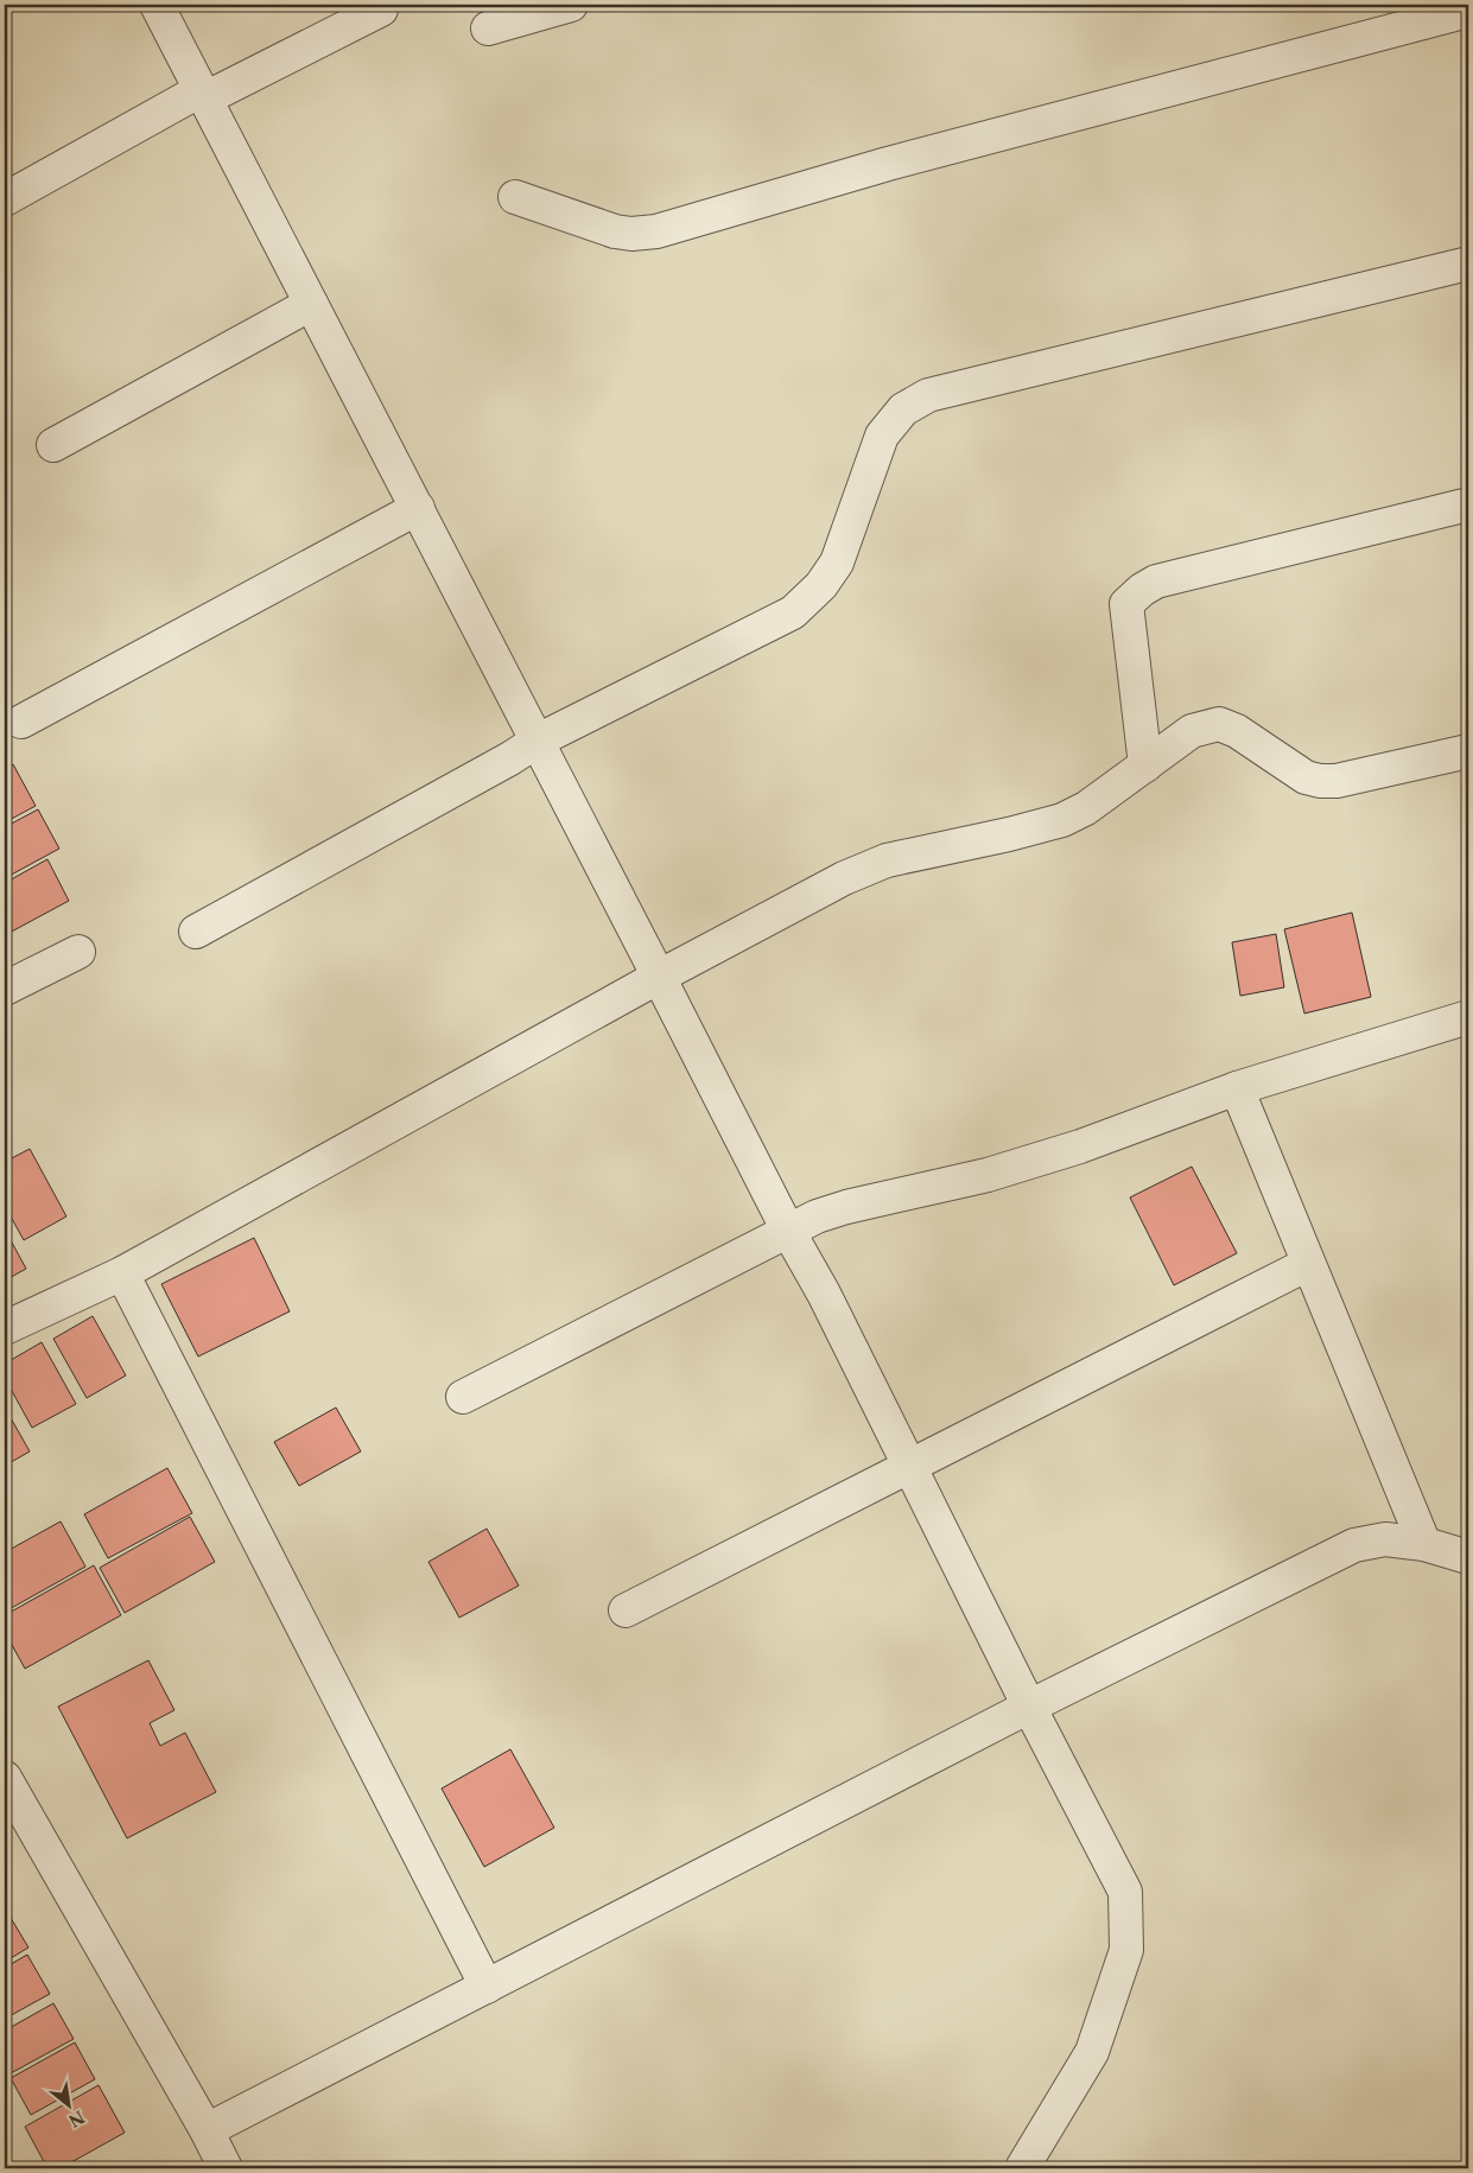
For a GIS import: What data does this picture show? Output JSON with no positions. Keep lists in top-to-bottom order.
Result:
{
  "north": "bottom right"
}
